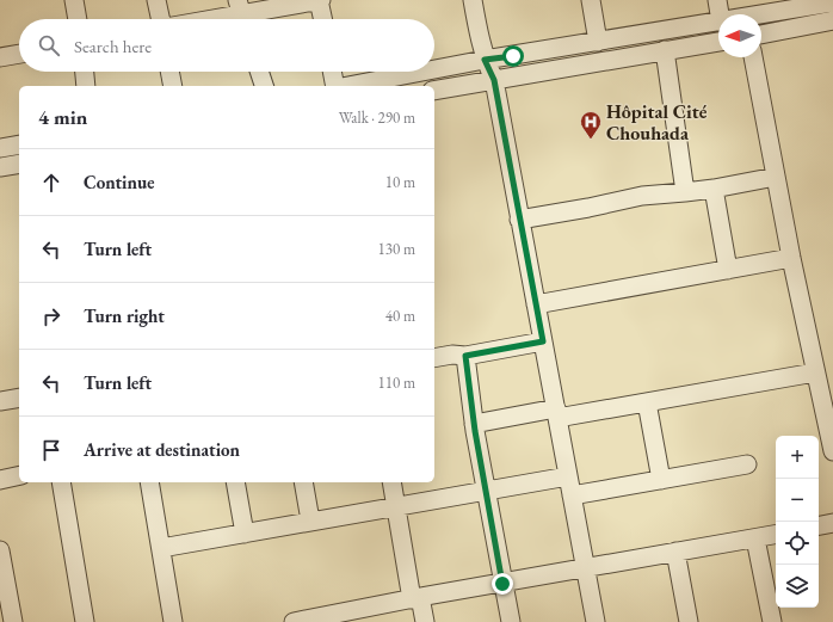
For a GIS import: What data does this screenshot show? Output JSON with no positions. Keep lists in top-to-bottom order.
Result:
{
  "places": {
    "hospital": ["Hôpital Cité Chouhada"]
  },
  "north": "left",
  "page": {
    "search": "Search here",
    "heading": ["4 min", "Walk · 290 m"],
    "list": [
      ["Continue", "10 m"],
      ["Turn left", "130 m"],
      ["Turn right", "40 m"],
      ["Turn left", "110 m"],
      "Arrive at destination"
    ],
    "map_buttons": ["+", "−"]
  }
}
